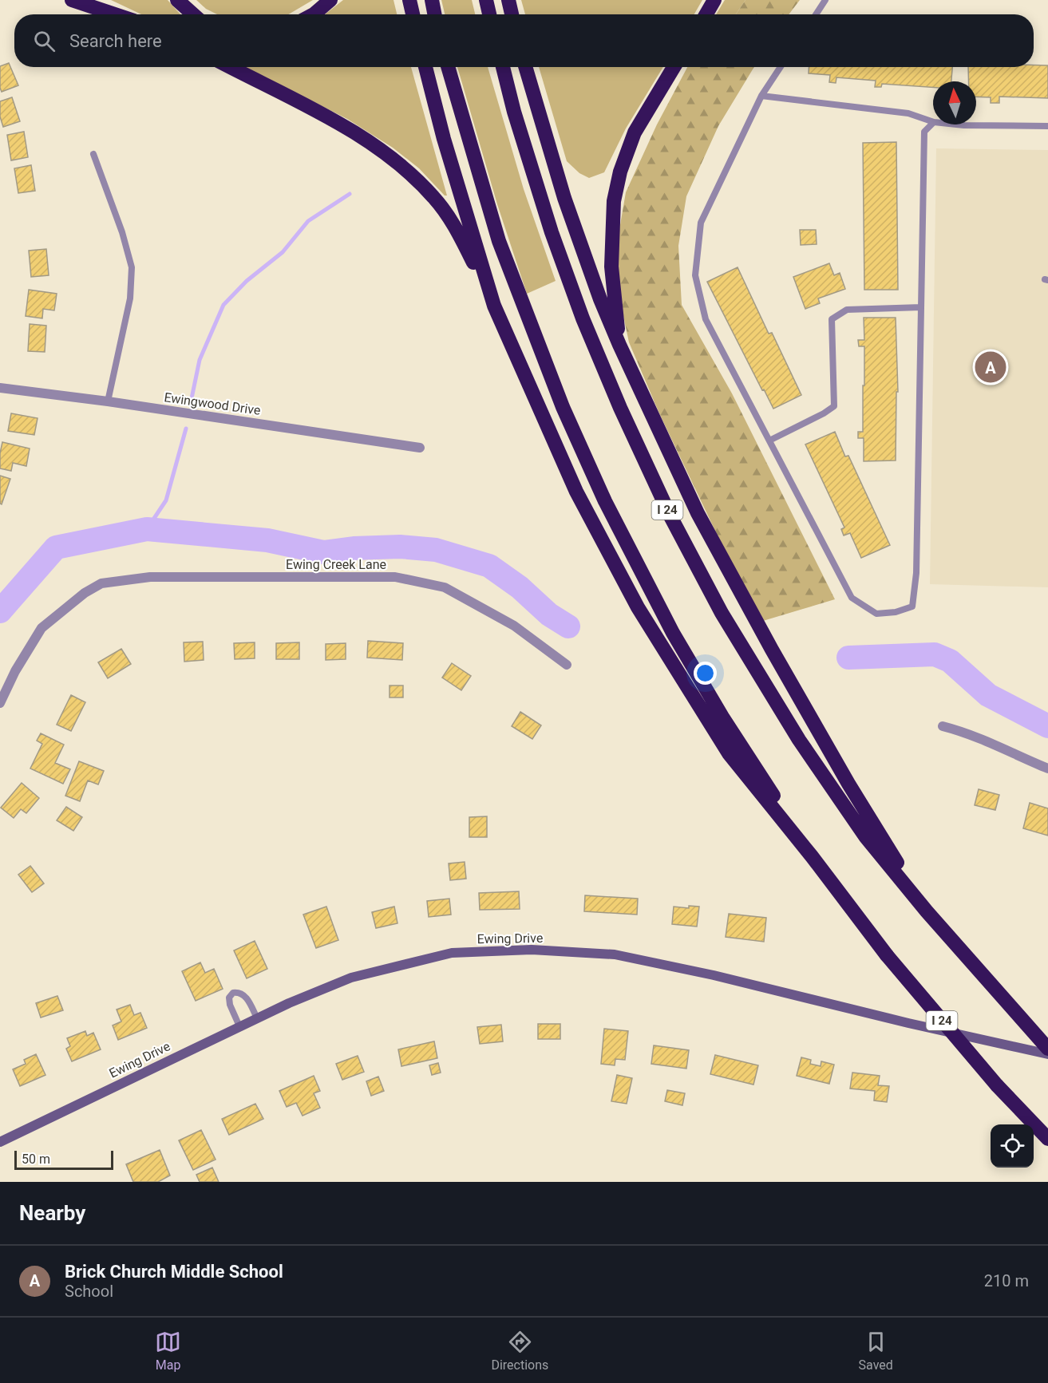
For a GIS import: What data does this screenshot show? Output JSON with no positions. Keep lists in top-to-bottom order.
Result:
{
  "streets": {
    "highway": ["I 24"],
    "street": ["Ewingwood Drive", "Ewing Creek Lane", "Ewing Drive"]
  },
  "scale_bar": "50 m",
  "north": "top",
  "page": {
    "search": "Search here",
    "pins": "A",
    "scale": "50 m",
    "heading": "Nearby",
    "list": [
      {
        "mark": "A",
        "name": "Brick Church Middle School",
        "note": "School",
        "value": "210 m"
      }
    ],
    "nav": ["Map", "Directions", "Saved"]
  }
}
